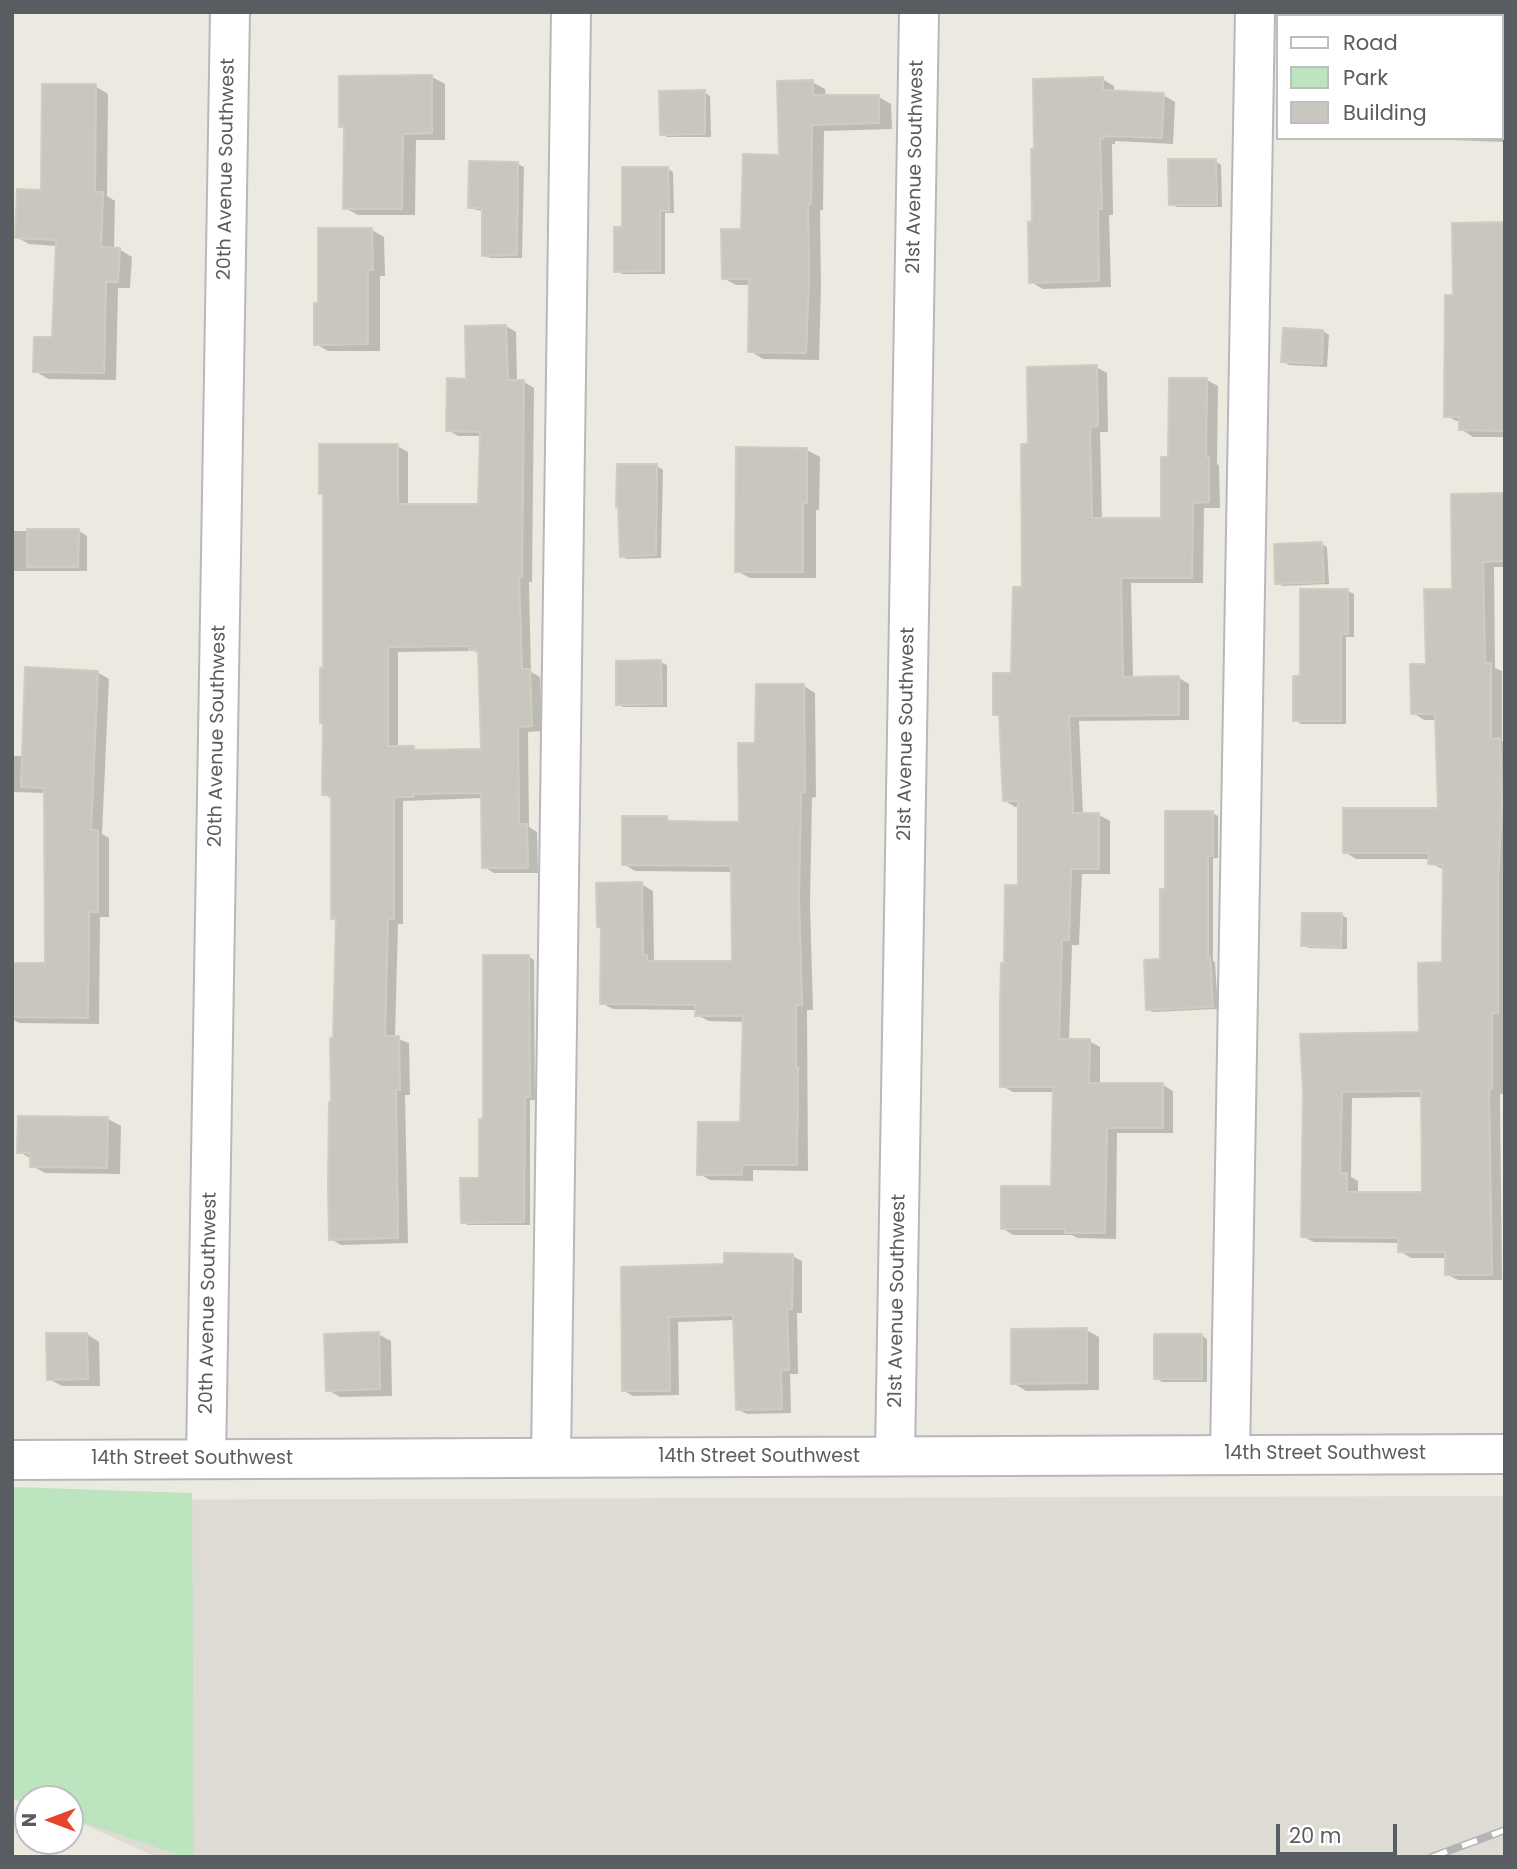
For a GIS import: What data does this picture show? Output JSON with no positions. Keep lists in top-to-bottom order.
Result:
{
  "streets": {
    "street": ["21st Avenue Southwest", "20th Avenue Southwest", "14th Street Southwest"]
  },
  "crossings": [
    ["21st Avenue Southwest", "14th Street Southwest"],
    ["20th Avenue Southwest", "14th Street Southwest"]
  ],
  "legend": ["Road", "Park", "Building"],
  "scale_bar": "20 m",
  "north": "left"
}
